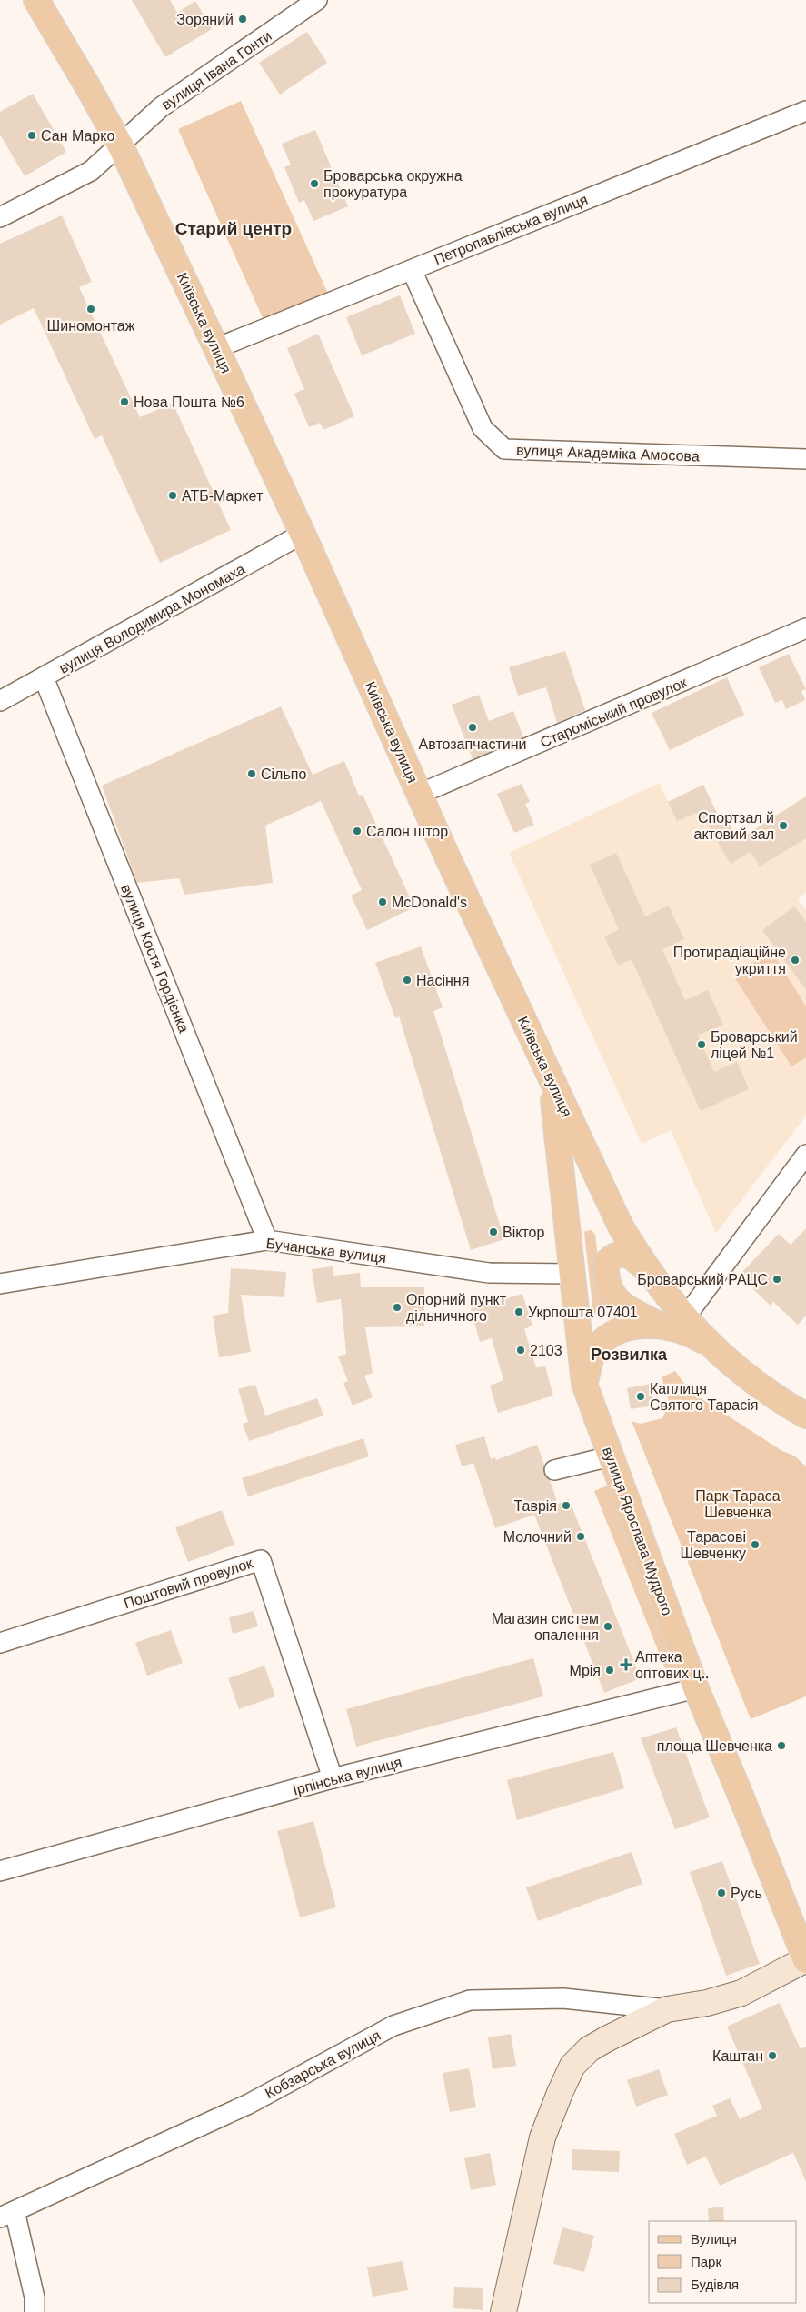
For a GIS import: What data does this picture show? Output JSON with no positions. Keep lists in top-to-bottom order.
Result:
{
  "streets": {
    "main road": ["Київська вулиця", "вулиця Ярослава Мудрого"],
    "street": [
      "вулиця Івана Гонти",
      "Петропавлівська вулиця",
      "вулиця Академіка Амосова",
      "вулиця Володимира Мономаха",
      "Староміський провулок",
      "вулиця Костя Гордієнка",
      "Бучанська вулиця",
      "Поштовий провулок",
      "Ірпінська вулиця",
      "Кобзарська вулиця"
    ]
  },
  "crossings": [
    ["вулиця Івана Гонти", "Київська вулиця"],
    ["Петропавлівська вулиця", "Київська вулиця"],
    ["Петропавлівська вулиця", "вулиця Академіка Амосова"],
    ["Київська вулиця", "вулиця Володимира Мономаха"],
    ["Київська вулиця", "Староміський провулок"],
    ["Київська вулиця", "вулиця Ярослава Мудрого"],
    ["вулиця Володимира Мономаха", "вулиця Костя Гордієнка"],
    ["вулиця Костя Гордієнка", "Бучанська вулиця"],
    ["Бучанська вулиця", "вулиця Ярослава Мудрого"],
    ["вулиця Ярослава Мудрого", "Ірпінська вулиця"],
    ["Поштовий провулок", "Ірпінська вулиця"]
  ],
  "districts": ["Старий центр", "Розвилка"],
  "parks": ["Парк Тараса Шевченка"],
  "places": {
    "other": [
      "Зоряний",
      "Сан Марко",
      "Броварська окружна прокуратура",
      "Шиномонтаж",
      "Нова Пошта №6",
      "АТБ-Маркет",
      "Автозапчастини",
      "Сільпо",
      "Спортзал й актовий зал",
      "Салон штор",
      "McDonald's",
      "Протирадіаційне укриття",
      "Насіння",
      "Броварський ліцей №1",
      "Віктор",
      "Броварський РАЦС",
      "Опорний пункт дільничного",
      "Укрпошта 07401",
      "2103",
      "Каплиця Святого Тарасія",
      "Таврія",
      "Молочний",
      "Тарасові Шевченку",
      "Магазин систем опалення",
      "Мрія",
      "площа Шевченка",
      "Русь",
      "Каштан"
    ],
    "health": ["Аптека оптових ц‥"]
  },
  "legend": ["Вулиця", "Парк", "Будівля"]
}
